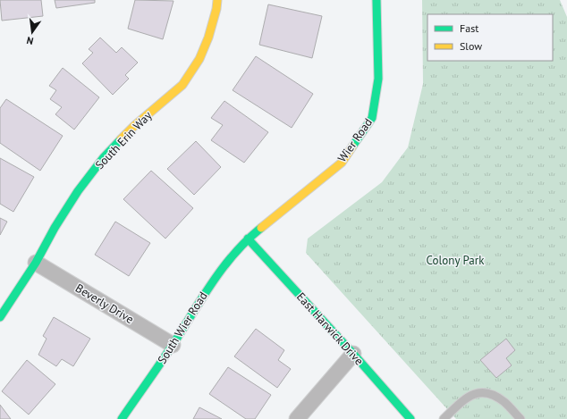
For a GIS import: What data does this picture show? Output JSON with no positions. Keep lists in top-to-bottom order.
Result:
{
  "streets": {
    "street": [
      "South Erin Way",
      "Wier Road",
      "Beverly Drive",
      "South Wier Road",
      "East Harwick Drive"
    ]
  },
  "crossings": [
    ["South Erin Way", "Beverly Drive"],
    ["Wier Road", "South Wier Road"],
    ["Wier Road", "East Harwick Drive"],
    ["Beverly Drive", "South Wier Road"],
    ["South Wier Road", "East Harwick Drive"]
  ],
  "parks": ["Colony Park"],
  "legend": ["Fast", "Slow"],
  "north": "bottom"
}
